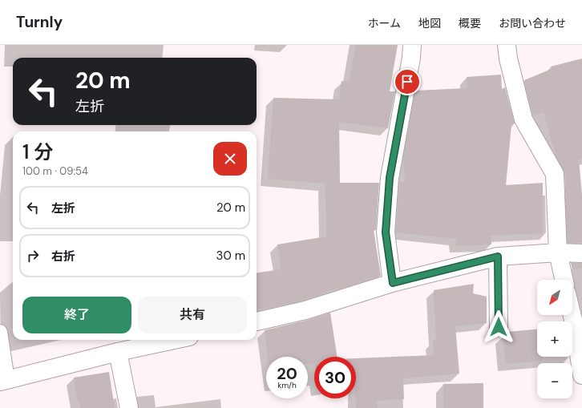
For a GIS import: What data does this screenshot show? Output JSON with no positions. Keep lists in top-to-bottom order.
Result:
{
  "north": "bottom left",
  "page": {
    "header": "Turnly",
    "nav": [
      "ホーム",
      "地図",
      "概要",
      "お問い合わせ"
    ],
    "turn": ["20 m", "左折"],
    "heading": ["1 分", "100 m · 09:54"],
    "list": [
      {
        "name": "左折",
        "value": "20 m"
      },
      {
        "name": "右折",
        "value": "30 m"
      }
    ],
    "map_buttons": ["+", "−"],
    "buttons": ["終了", "共有"],
    "speed": "20 km/h",
    "limit": "30"
  }
}
